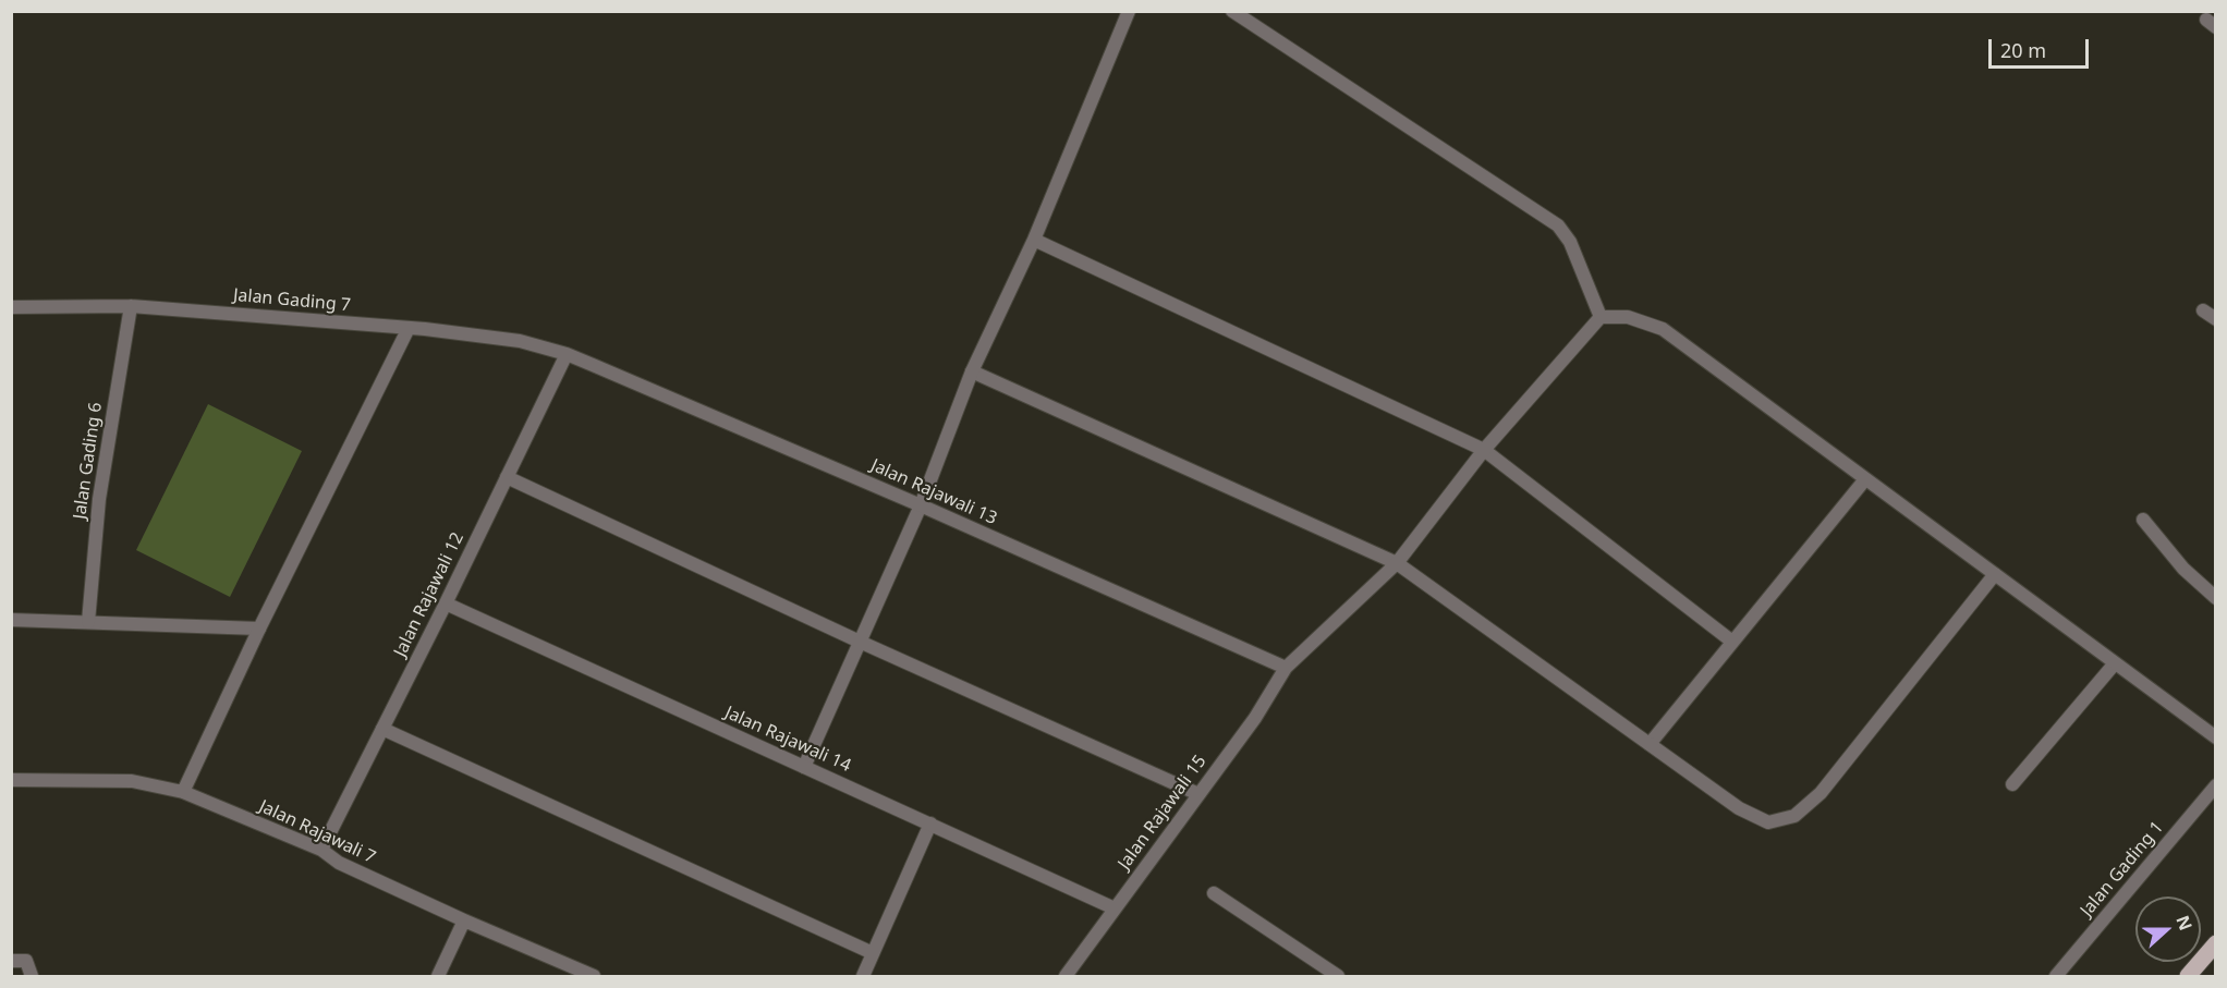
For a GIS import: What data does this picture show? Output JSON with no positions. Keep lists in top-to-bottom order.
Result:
{
  "streets": {
    "street": [
      "Jalan Gading 7",
      "Jalan Gading 6",
      "Jalan Rajawali 13",
      "Jalan Rajawali 12",
      "Jalan Rajawali 14",
      "Jalan Rajawali 15",
      "Jalan Rajawali 7",
      "Jalan Gading 1"
    ]
  },
  "crossings": [
    ["Jalan Gading 7", "Jalan Gading 6"],
    ["Jalan Gading 7", "Jalan Rajawali 13"],
    ["Jalan Gading 7", "Jalan Rajawali 12"],
    ["Jalan Rajawali 13", "Jalan Rajawali 12"],
    ["Jalan Rajawali 13", "Jalan Rajawali 15"],
    ["Jalan Rajawali 12", "Jalan Rajawali 14"],
    ["Jalan Rajawali 12", "Jalan Rajawali 7"],
    ["Jalan Rajawali 14", "Jalan Rajawali 15"]
  ],
  "scale_bar": "20 m",
  "north": "right"
}
